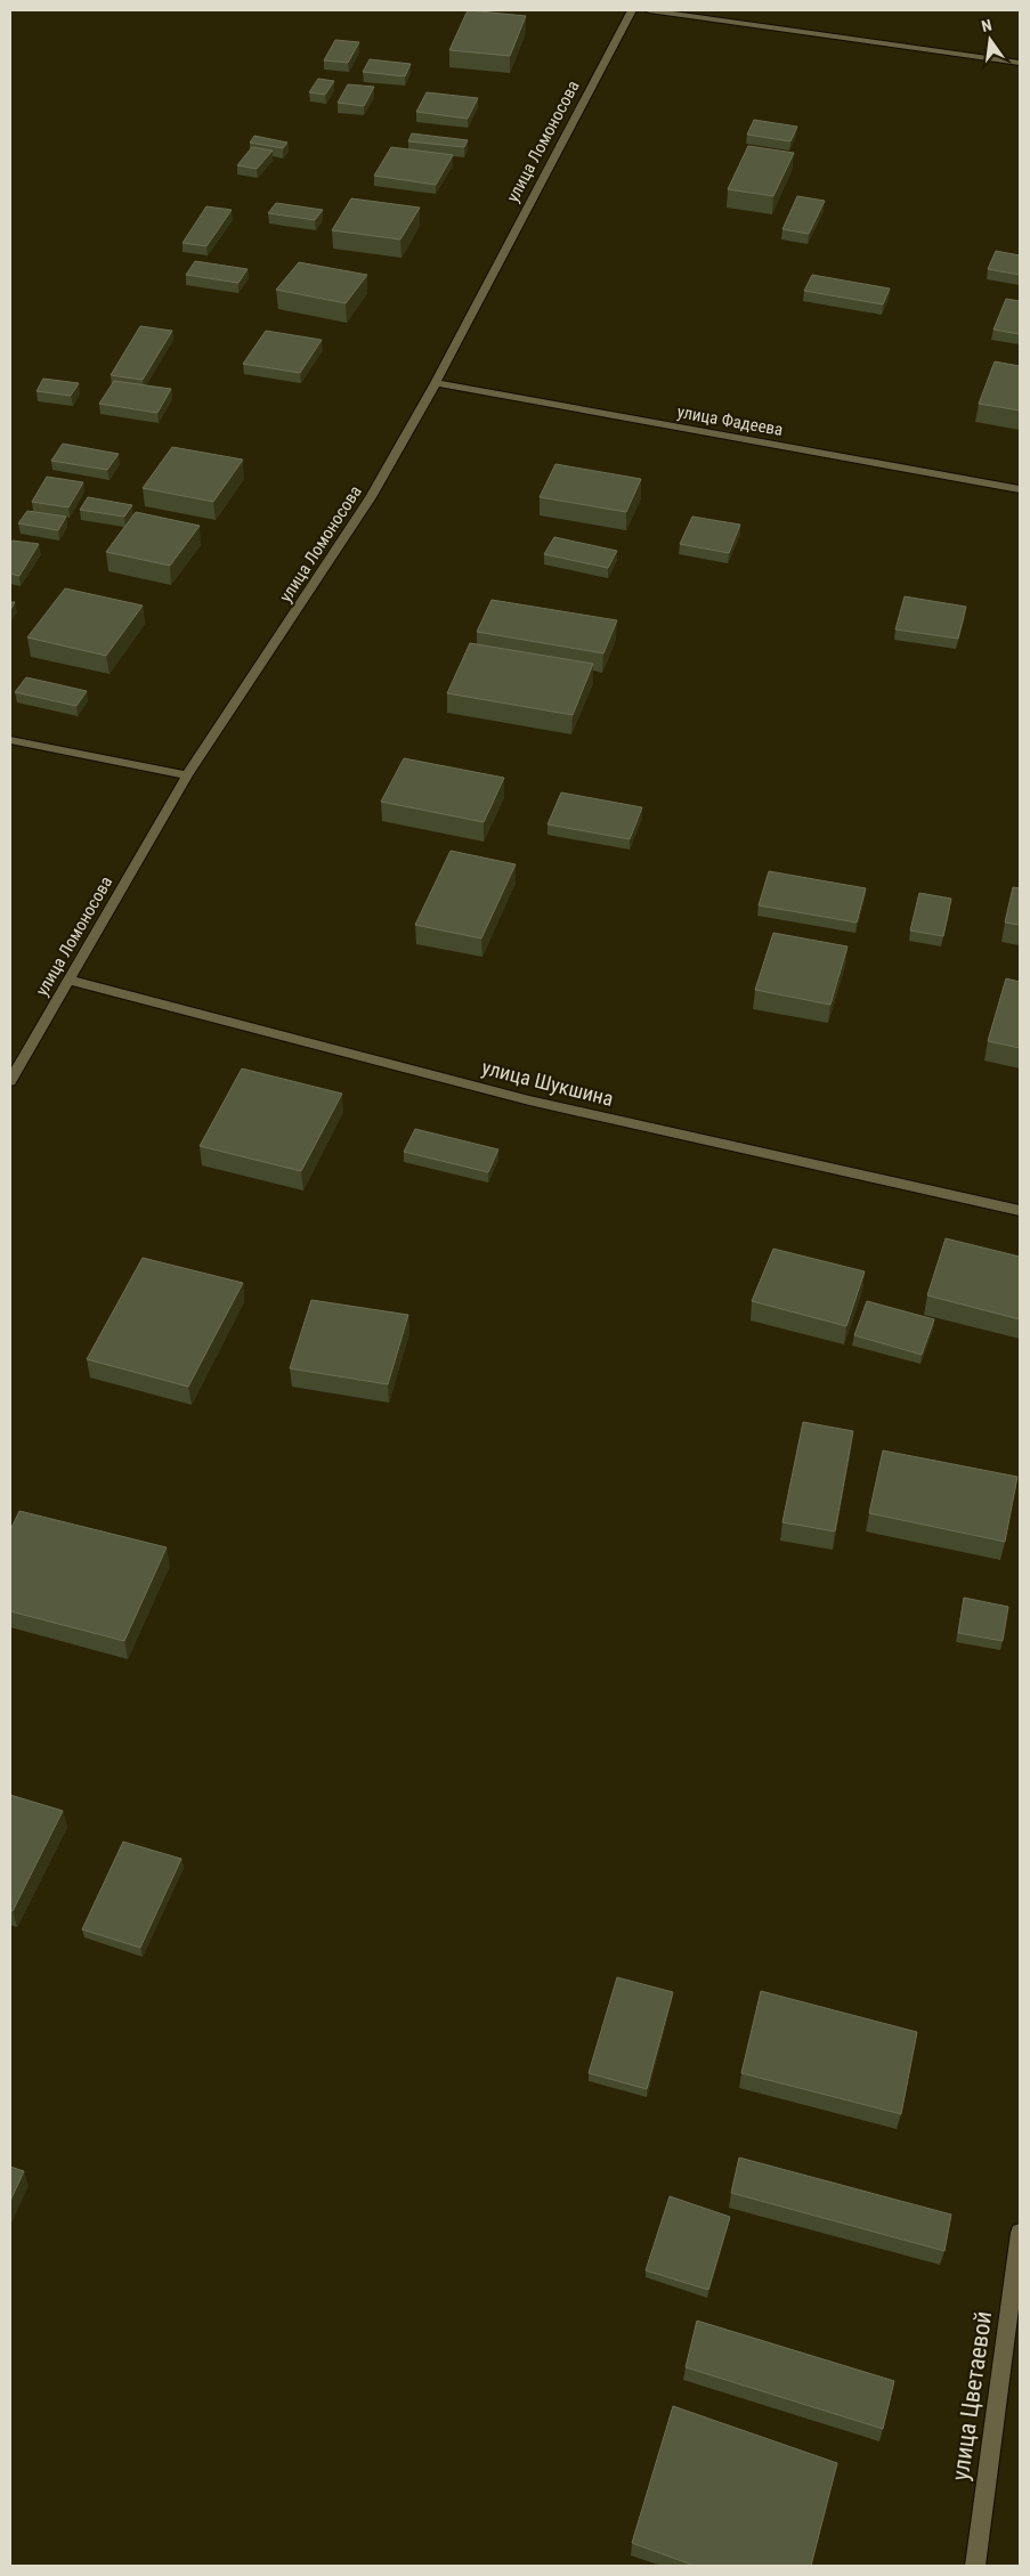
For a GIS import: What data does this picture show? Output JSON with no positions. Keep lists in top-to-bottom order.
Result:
{
  "streets": {
    "street": [
      "улица Ломоносова",
      "улица Фадеева",
      "улица Шукшина",
      "улица Цветаевой"
    ]
  },
  "crossings": [
    ["улица Ломоносова", "улица Фадеева"],
    ["улица Ломоносова", "улица Шукшина"]
  ],
  "north": "top"
}
